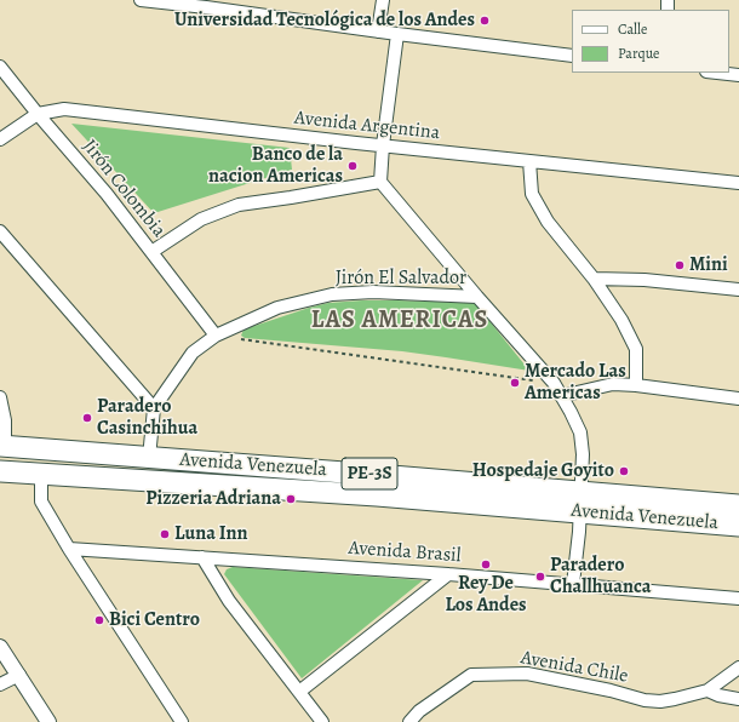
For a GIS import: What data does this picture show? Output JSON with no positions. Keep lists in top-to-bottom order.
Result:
{
  "streets": {
    "highway": ["Avenida Venezuela", "PE-3S"],
    "street": [
      "Avenida Argentina",
      "Jirón Colombia",
      "Jirón El Salvador",
      "Avenida Brasil",
      "Avenida Chile"
    ]
  },
  "crossings": [
    ["Avenida Argentina", "Jirón Colombia"],
    ["Jirón Colombia", "Jirón El Salvador"]
  ],
  "districts": ["LAS AMERICAS"],
  "places": [
    "Universidad Tecnológica de los Andes",
    "Banco de la nacion Americas",
    "Mini",
    "Mercado Las Americas",
    "Paradero Casinchihua",
    "Hospedaje Goyito",
    "Pizzeria Adriana",
    "Luna Inn",
    "Rey De Los Andes",
    "Paradero Challhuanca",
    "Bici Centro"
  ],
  "legend": ["Calle", "Parque"]
}
